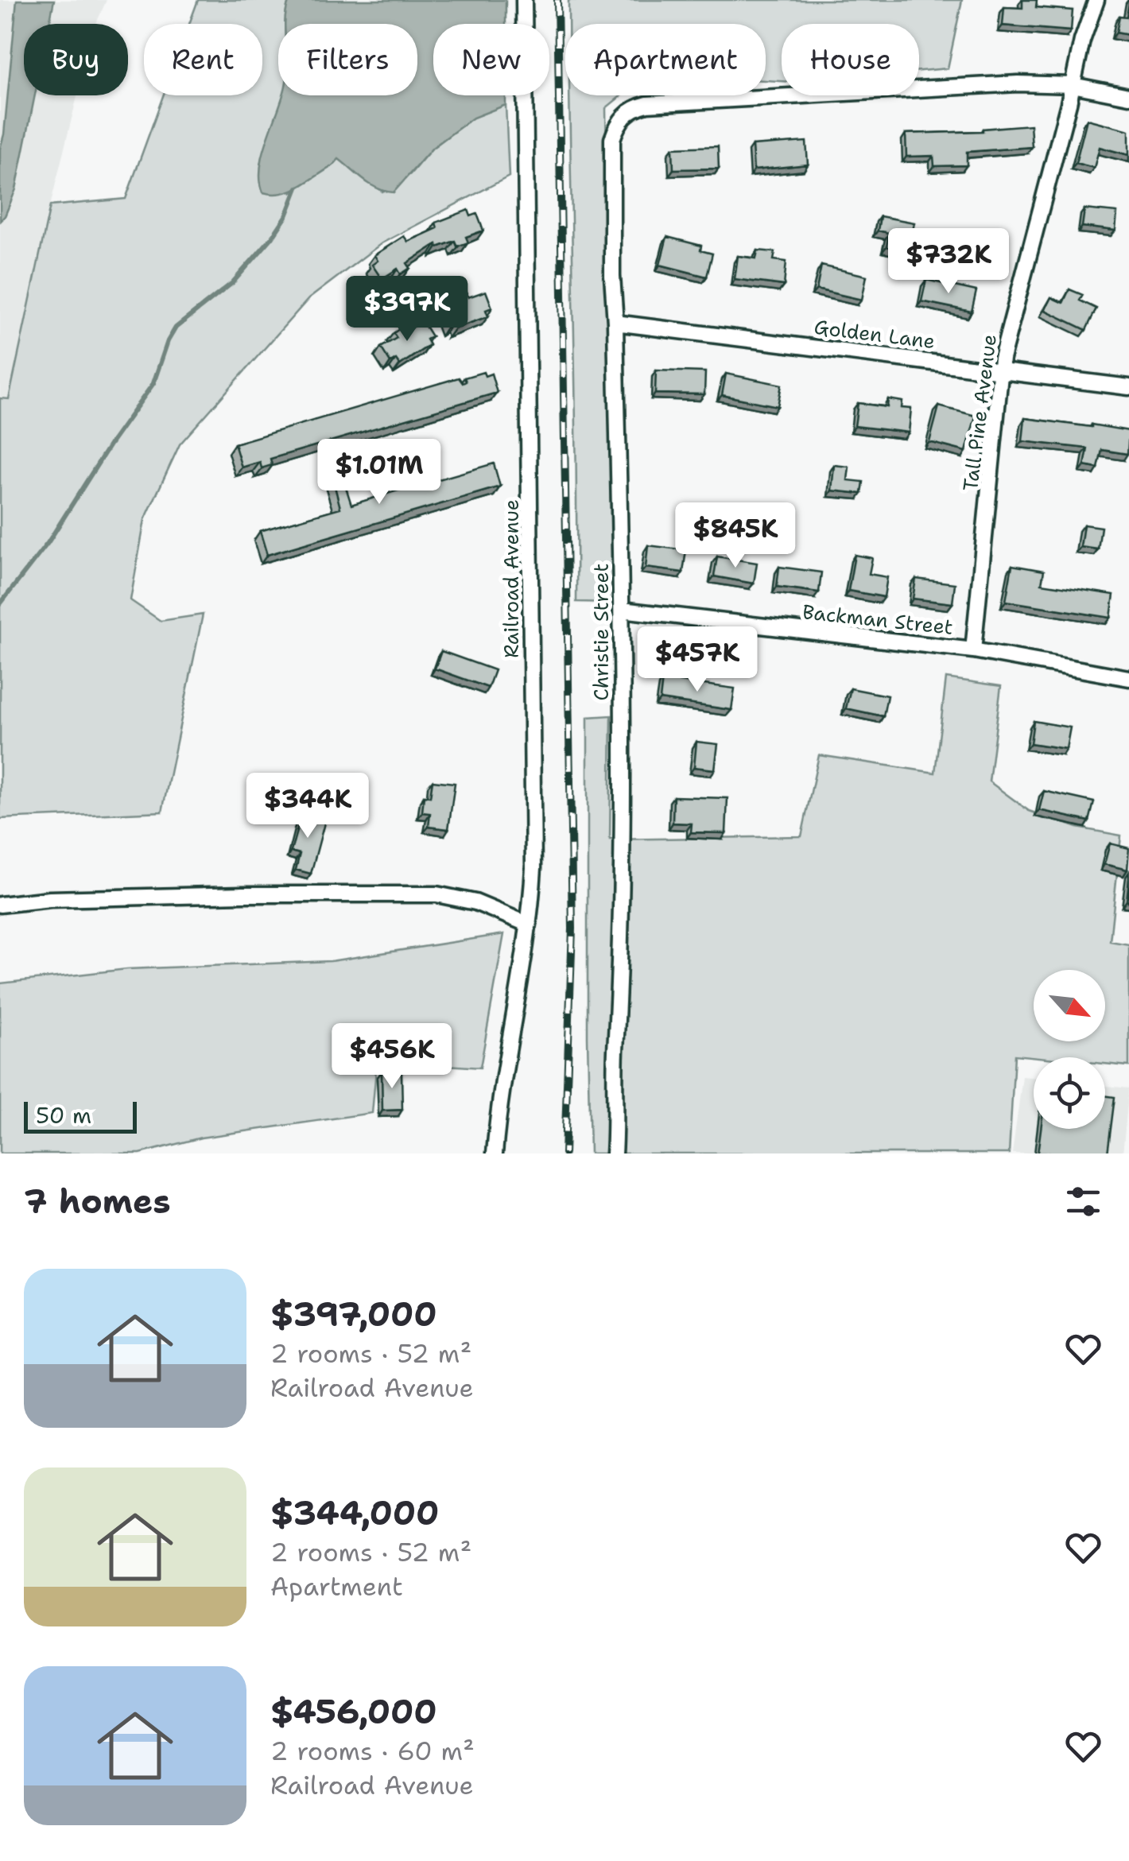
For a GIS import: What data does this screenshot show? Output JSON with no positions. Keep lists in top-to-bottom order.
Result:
{
  "streets": {
    "street": [
      "Golden Lane",
      "Tall Pine Avenue",
      "Railroad Avenue",
      "Backman Street",
      "Christie Street"
    ]
  },
  "crossings": [
    ["Golden Lane", "Tall Pine Avenue"],
    ["Golden Lane", "Christie Street"],
    ["Tall Pine Avenue", "Backman Street"],
    ["Tall Pine Avenue", "Christie Street"],
    ["Backman Street", "Christie Street"]
  ],
  "scale_bar": "50 m",
  "north": "bottom right",
  "page": {
    "chip": [
      "Buy",
      "Rent",
      "Filters",
      "New",
      "Apartment",
      "House"
    ],
    "price": [
      "$732K",
      "$397K",
      "$1.01M",
      "$845K",
      "$457K",
      "$344K",
      "$456K"
    ],
    "scale": "50 m",
    "heading": "7 homes",
    "list": [
      {
        "name": "$397,000",
        "note": "2 rooms · 52 m² · Railroad Avenue"
      },
      {
        "name": "$344,000",
        "note": "2 rooms · 52 m² · Apartment"
      },
      {
        "name": "$456,000",
        "note": "2 rooms · 60 m² · Railroad Avenue"
      }
    ]
  }
}
